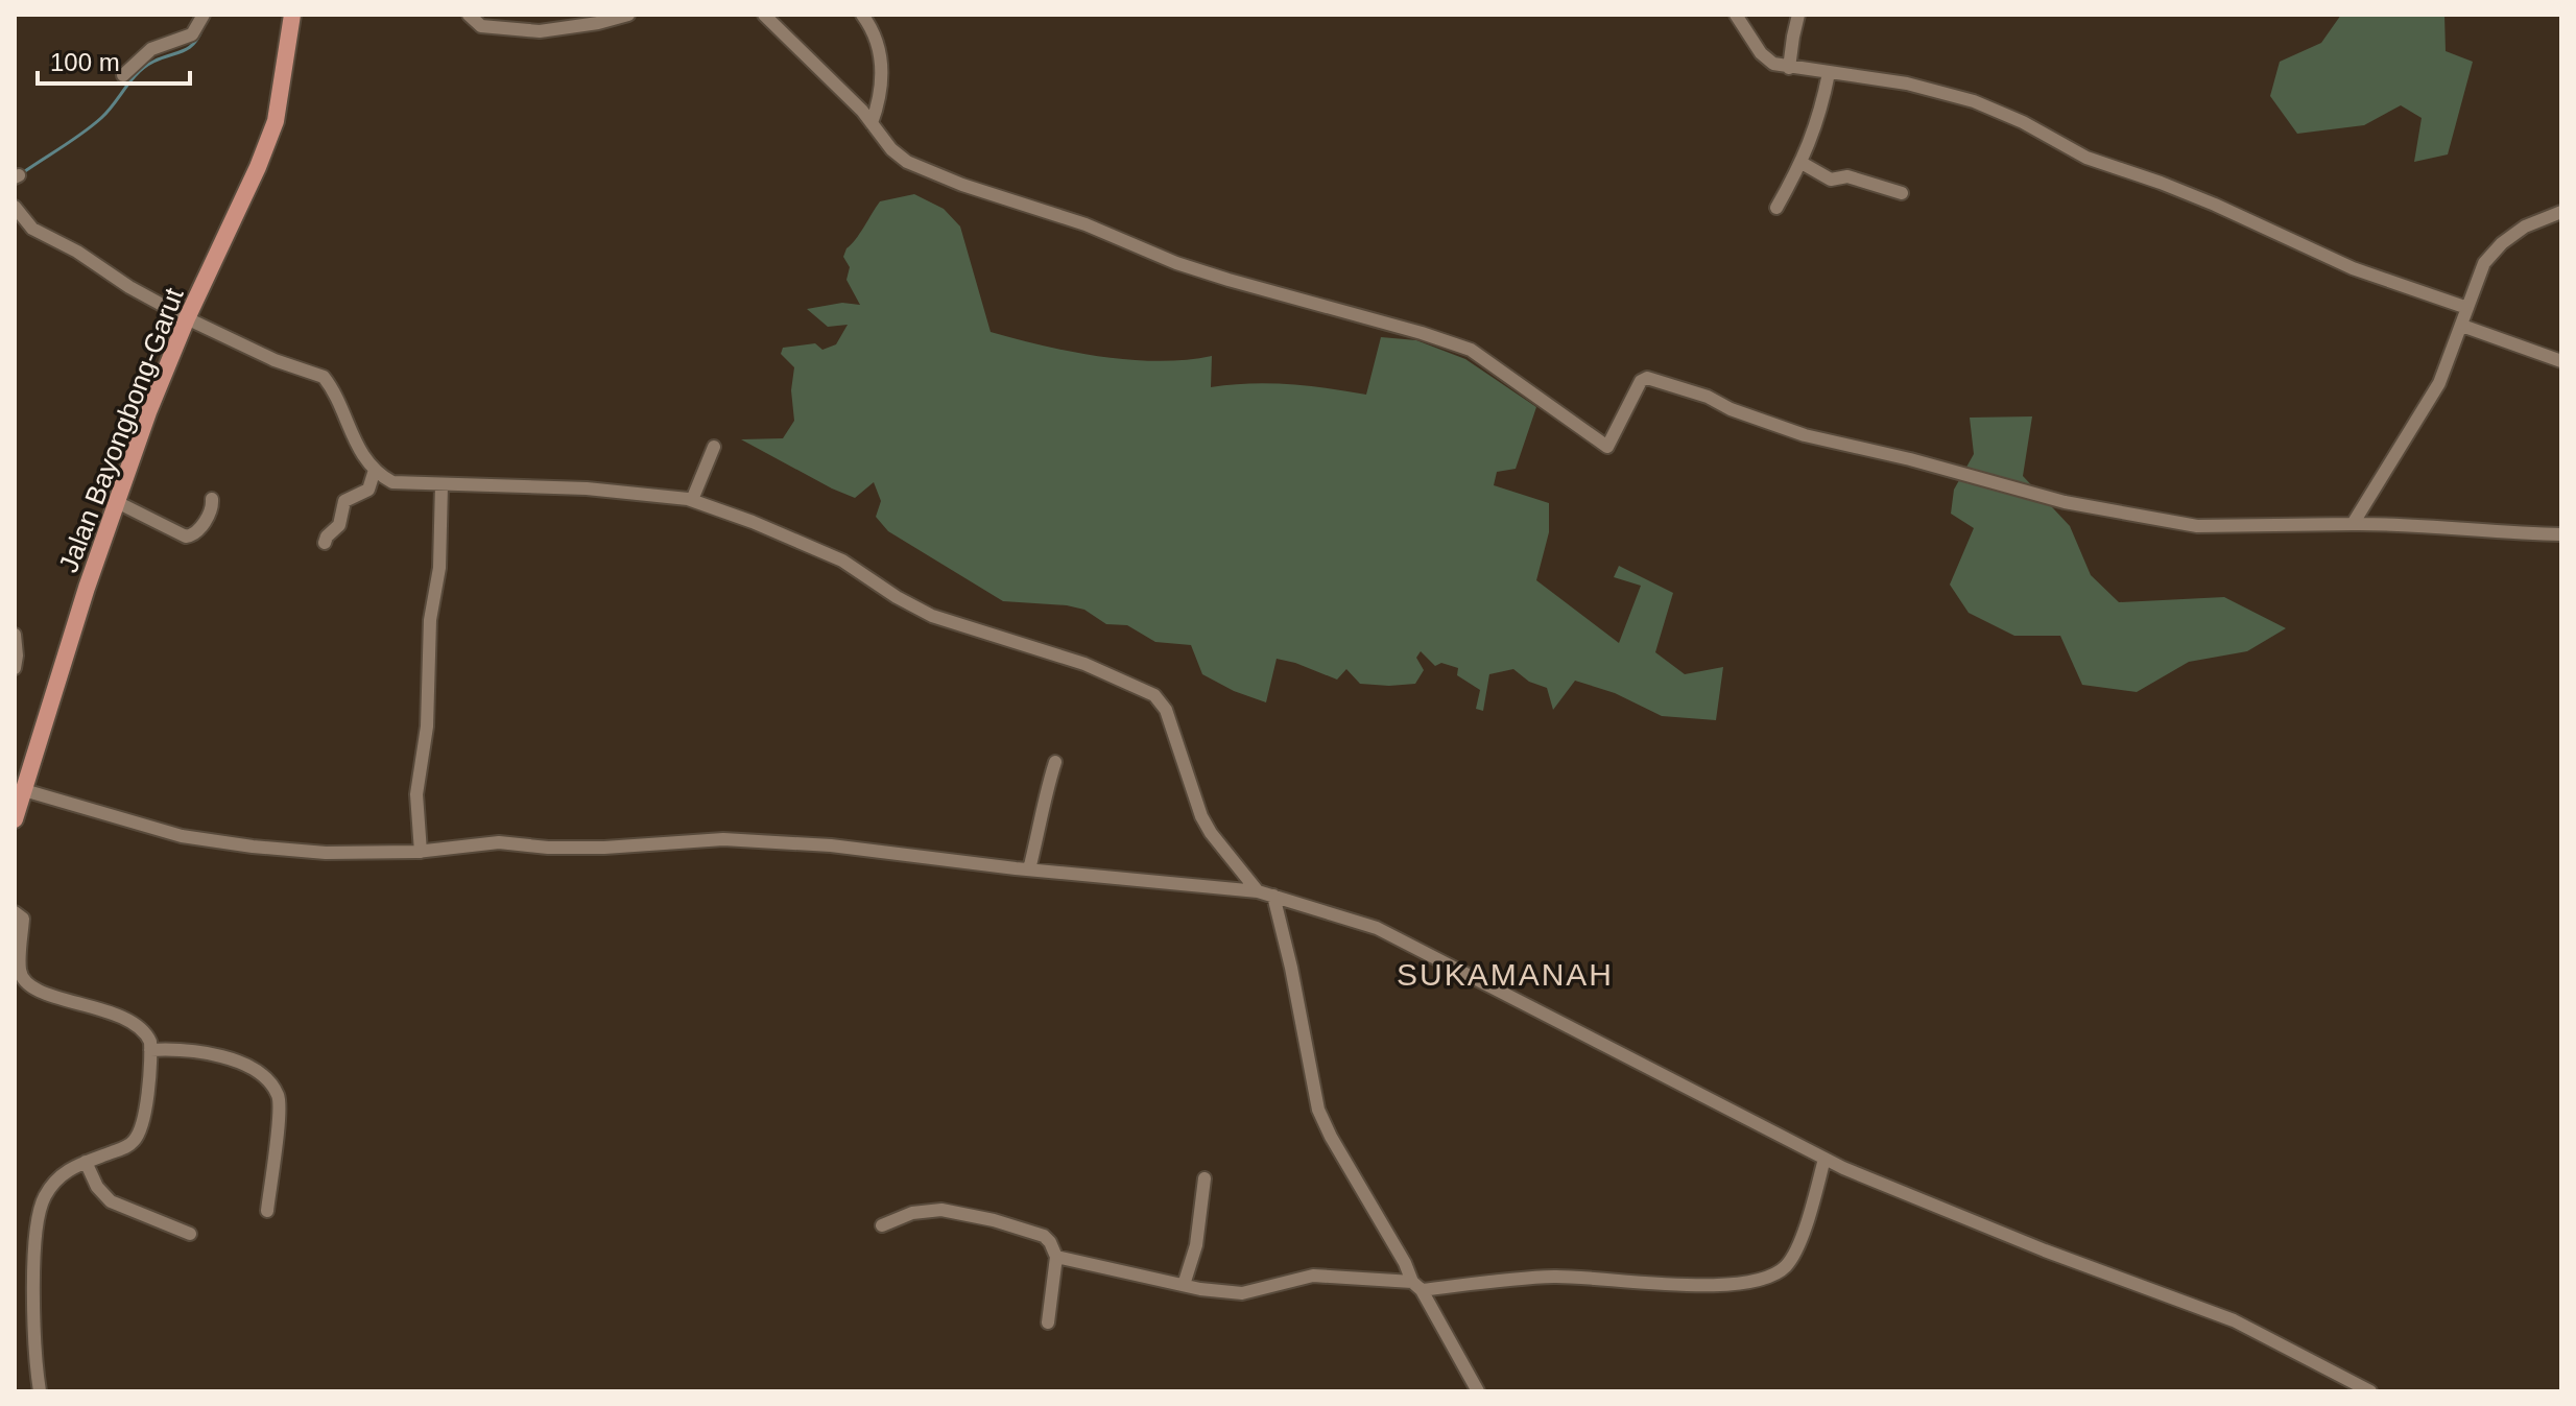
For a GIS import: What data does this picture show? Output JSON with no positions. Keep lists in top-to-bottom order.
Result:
{
  "streets": {
    "main road": ["Jalan Bayongbong-Garut"]
  },
  "districts": ["SUKAMANAH"],
  "scale_bar": "100 m"
}
